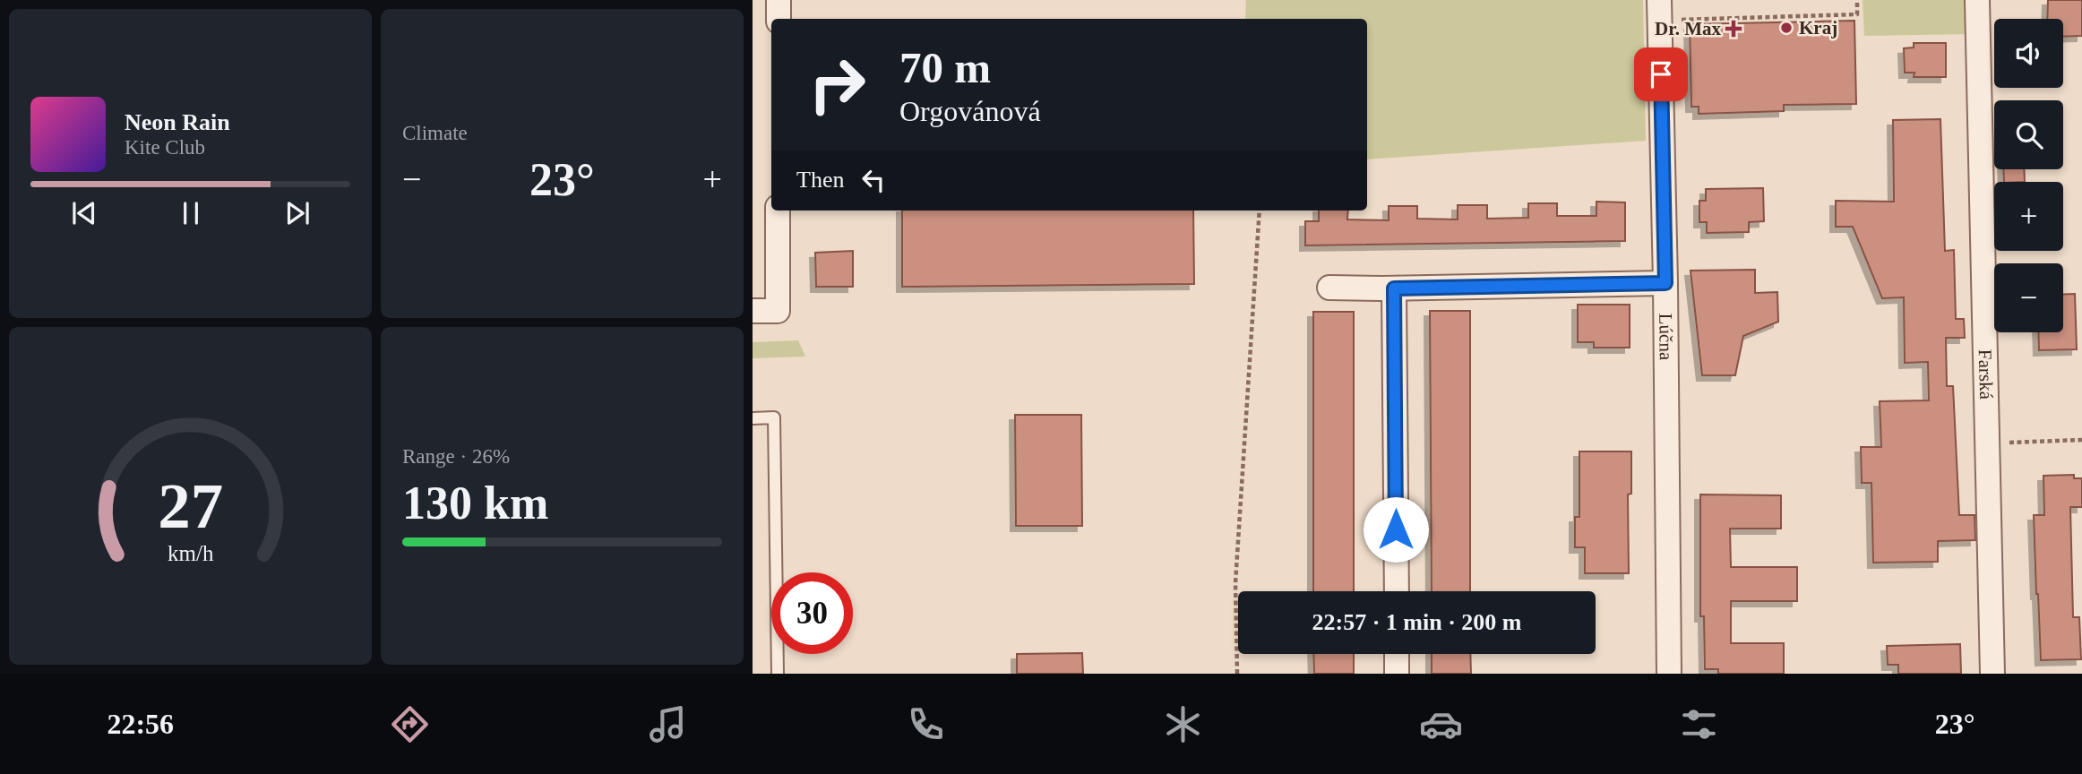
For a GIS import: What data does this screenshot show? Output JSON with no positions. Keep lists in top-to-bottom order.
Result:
{
  "streets": {
    "street": ["Lúčna", "Farská"]
  },
  "places": {
    "other": ["Kraj"],
    "health": ["Dr. Max"]
  },
  "page": {
    "tile": [
      "Climate",
      ["Range · 26%", "130 km"]
    ],
    "map_buttons": ["+", "−"],
    "turn": ["70 m", "Orgovánová"],
    "song": ["Neon Rain", "Kite Club"],
    "then": "Then",
    "heat": ["−", "23°", "+"],
    "limit": "30",
    "trip": "22:57 · 1 min · 200 m",
    "tabs": ["22:56", "23°"],
    "gauge": ["27", "km/h"]
  }
}
